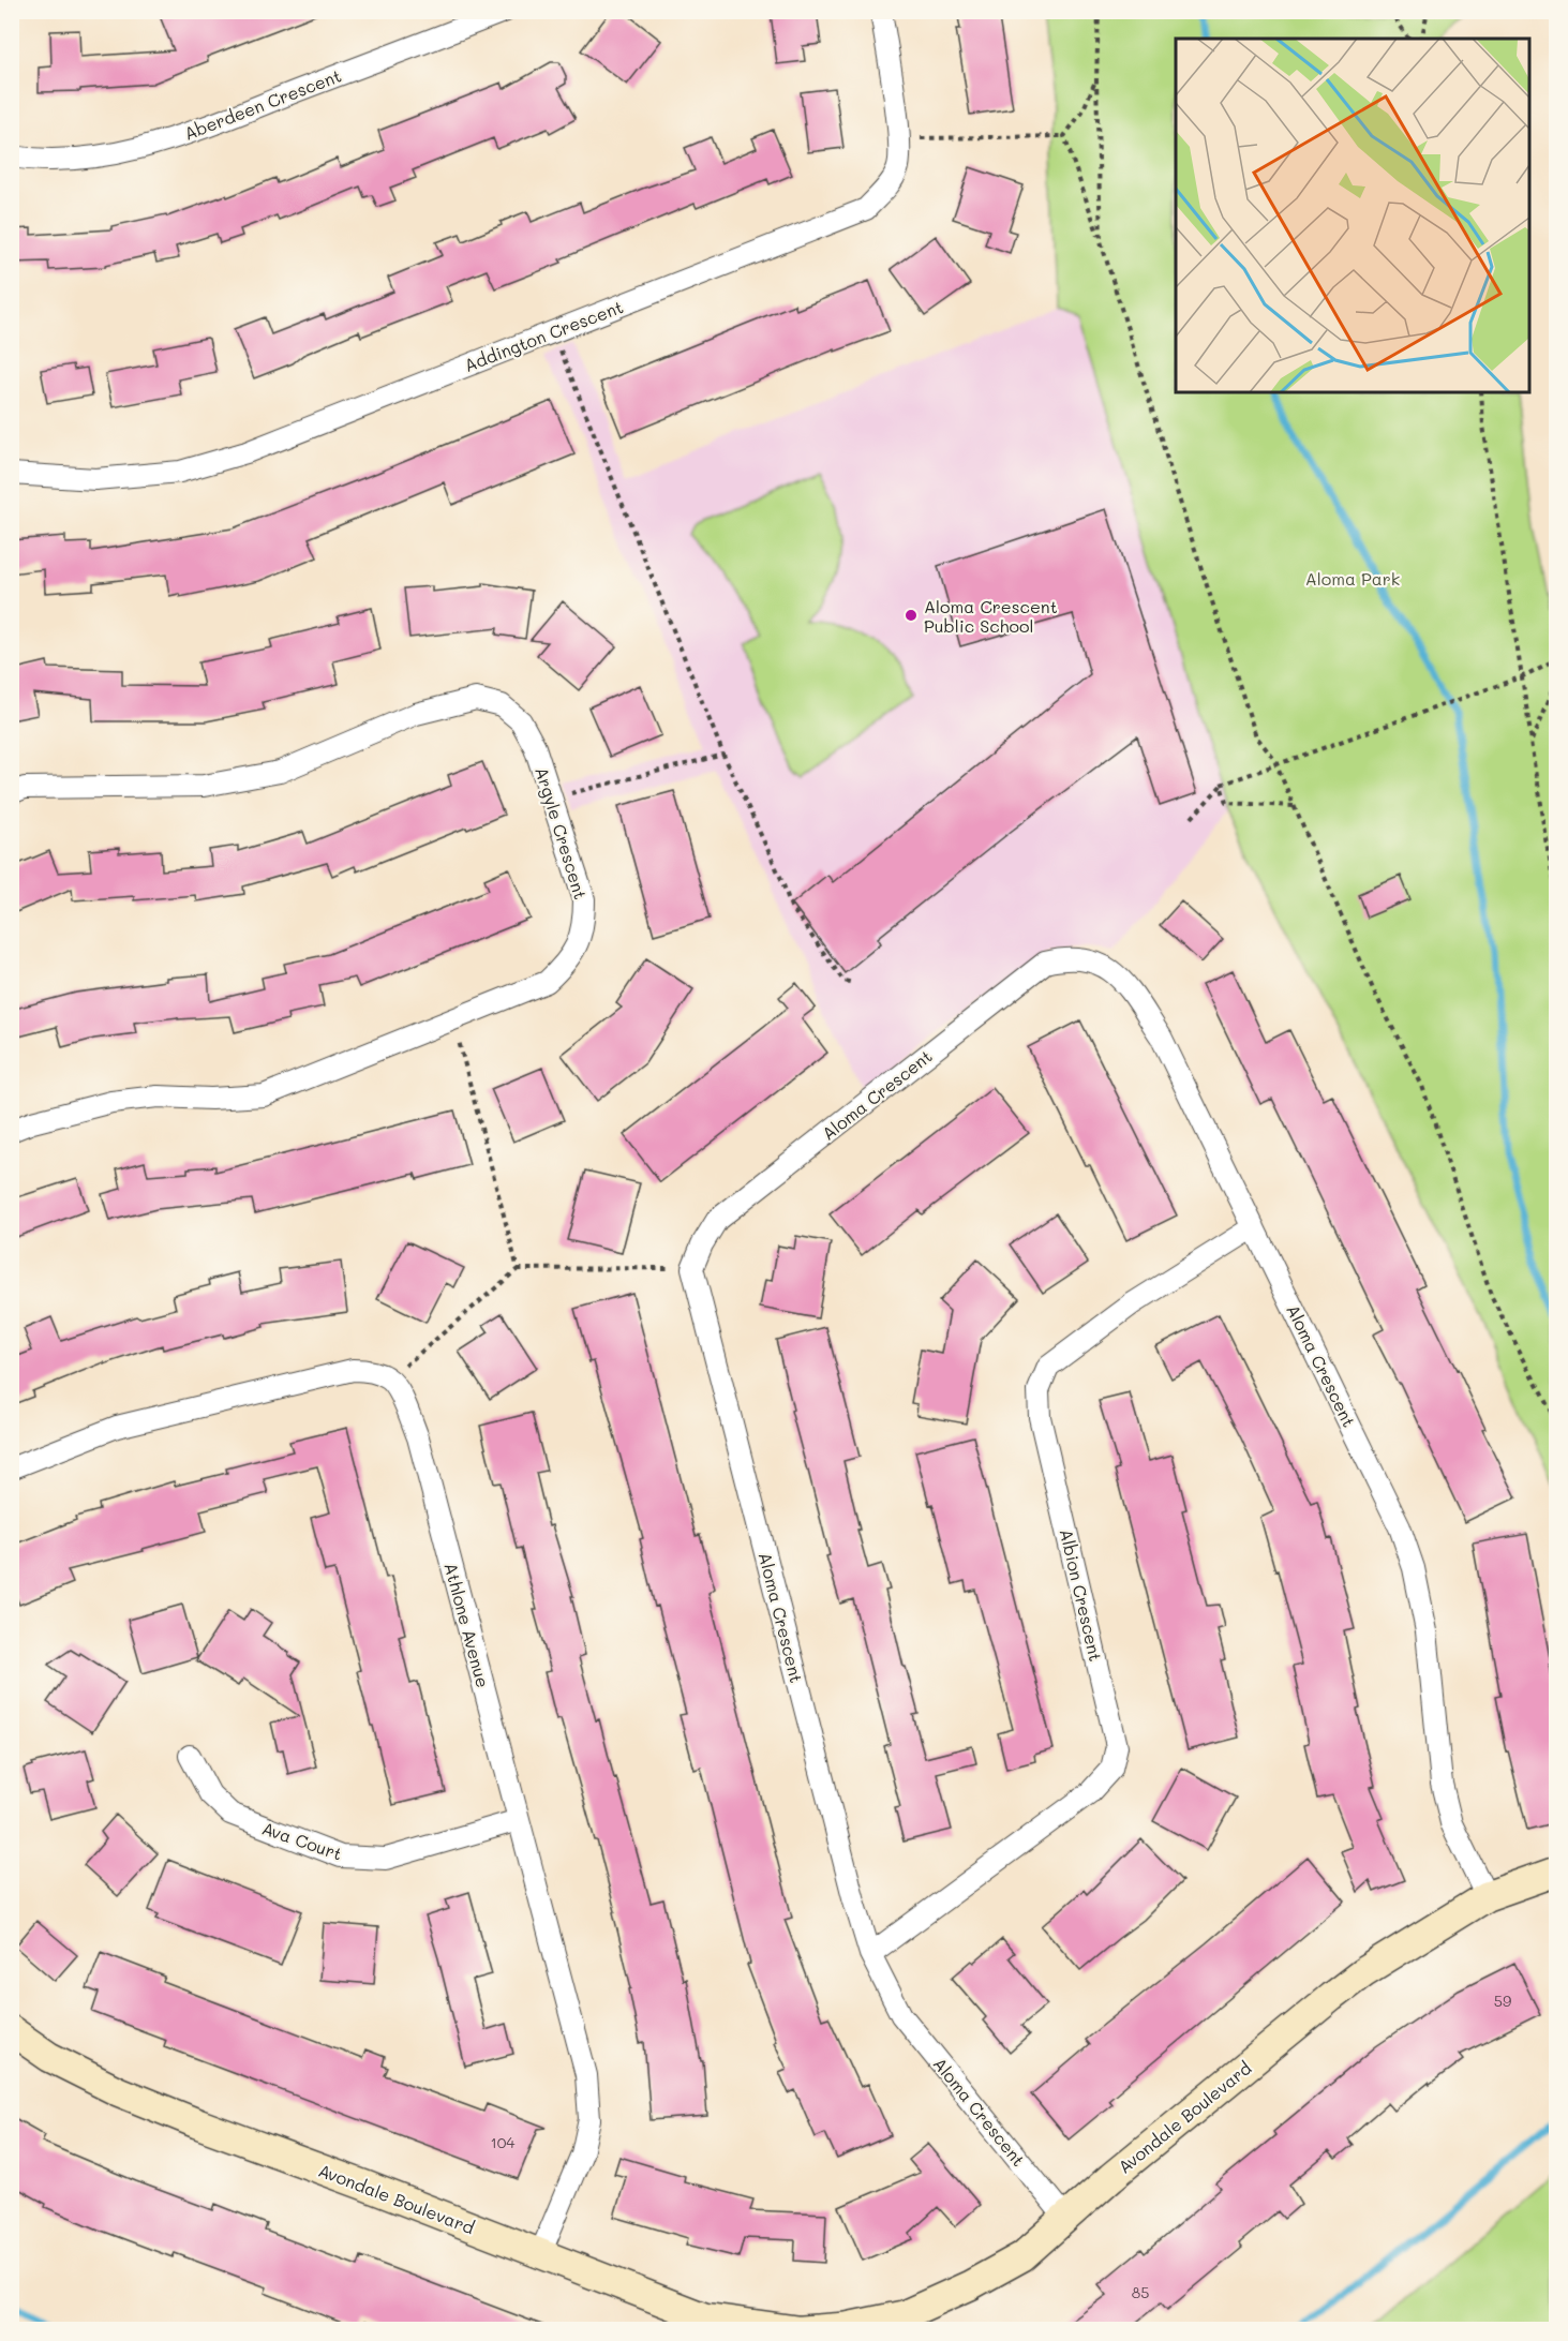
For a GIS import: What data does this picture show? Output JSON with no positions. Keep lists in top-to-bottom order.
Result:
{
  "streets": {
    "street": [
      "Aberdeen Crescent",
      "Addington Crescent",
      "Argyle Crescent",
      "Aloma Crescent",
      "Albion Crescent",
      "Athlone Avenue",
      "Ava Court",
      "Avondale Boulevard"
    ]
  },
  "crossings": [
    ["Aloma Crescent", "Albion Crescent"],
    ["Aloma Crescent", "Avondale Boulevard"],
    ["Athlone Avenue", "Ava Court"],
    ["Athlone Avenue", "Avondale Boulevard"]
  ],
  "parks": ["Aloma Park"],
  "places": ["Aloma Crescent Public School"],
  "house_numbers": ["59", "104", "85"]
}
